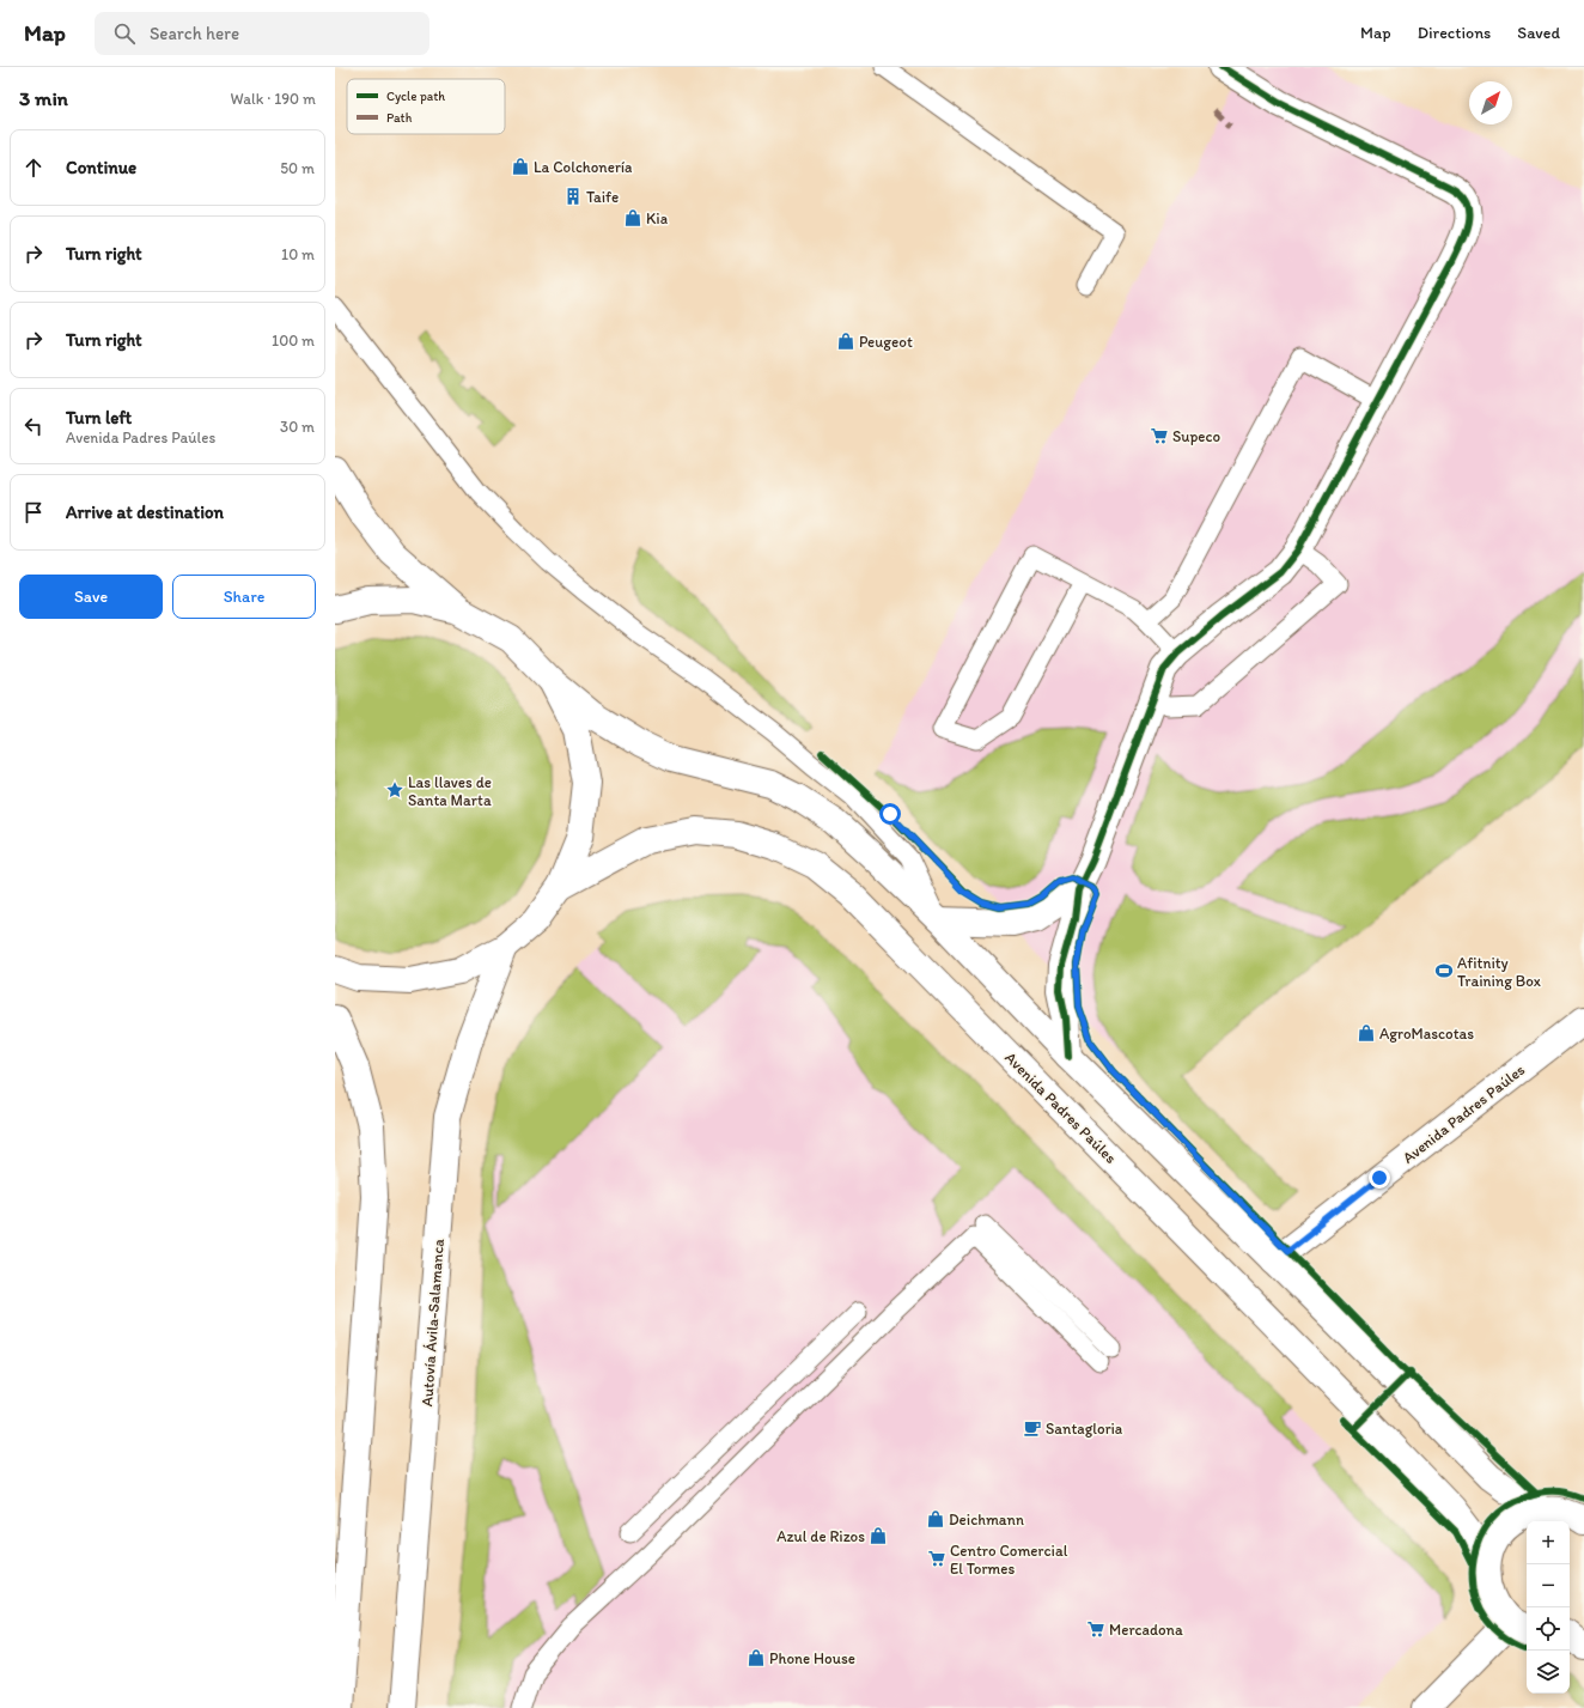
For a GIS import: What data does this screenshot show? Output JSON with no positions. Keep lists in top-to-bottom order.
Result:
{
  "streets": {
    "main road": ["Avenida Padres Paúles", "Autovía Ávila-Salamanca"]
  },
  "places": {
    "shop": [
      "La Colchonería",
      "Kia",
      "Peugeot",
      "AgroMascotas",
      "Deichmann",
      "Azul de Rizos",
      "Phone House"
    ],
    "building": ["Taife"],
    "supermarket": ["Supeco", "Centro Comercial El Tormes", "Mercadona"],
    "place": ["Las llaves de Santa Marta"],
    "sports": ["Afitnity Training Box"],
    "cafe": ["Santagloria"]
  },
  "legend": ["Cycle path", "Path"],
  "north": "top right",
  "page": {
    "header": "Map",
    "search": "Search here",
    "nav": ["Map", "Directions", "Saved"],
    "heading": ["3 min", "Walk · 190 m"],
    "list": [
      ["Continue", "50 m"],
      ["Turn right", "10 m"],
      ["Turn right", "100 m"],
      ["Turn left", "Avenida Padres Paúles", "30 m"],
      "Arrive at destination"
    ],
    "buttons": ["Save", "Share"],
    "map_buttons": ["+", "−"]
  }
}
